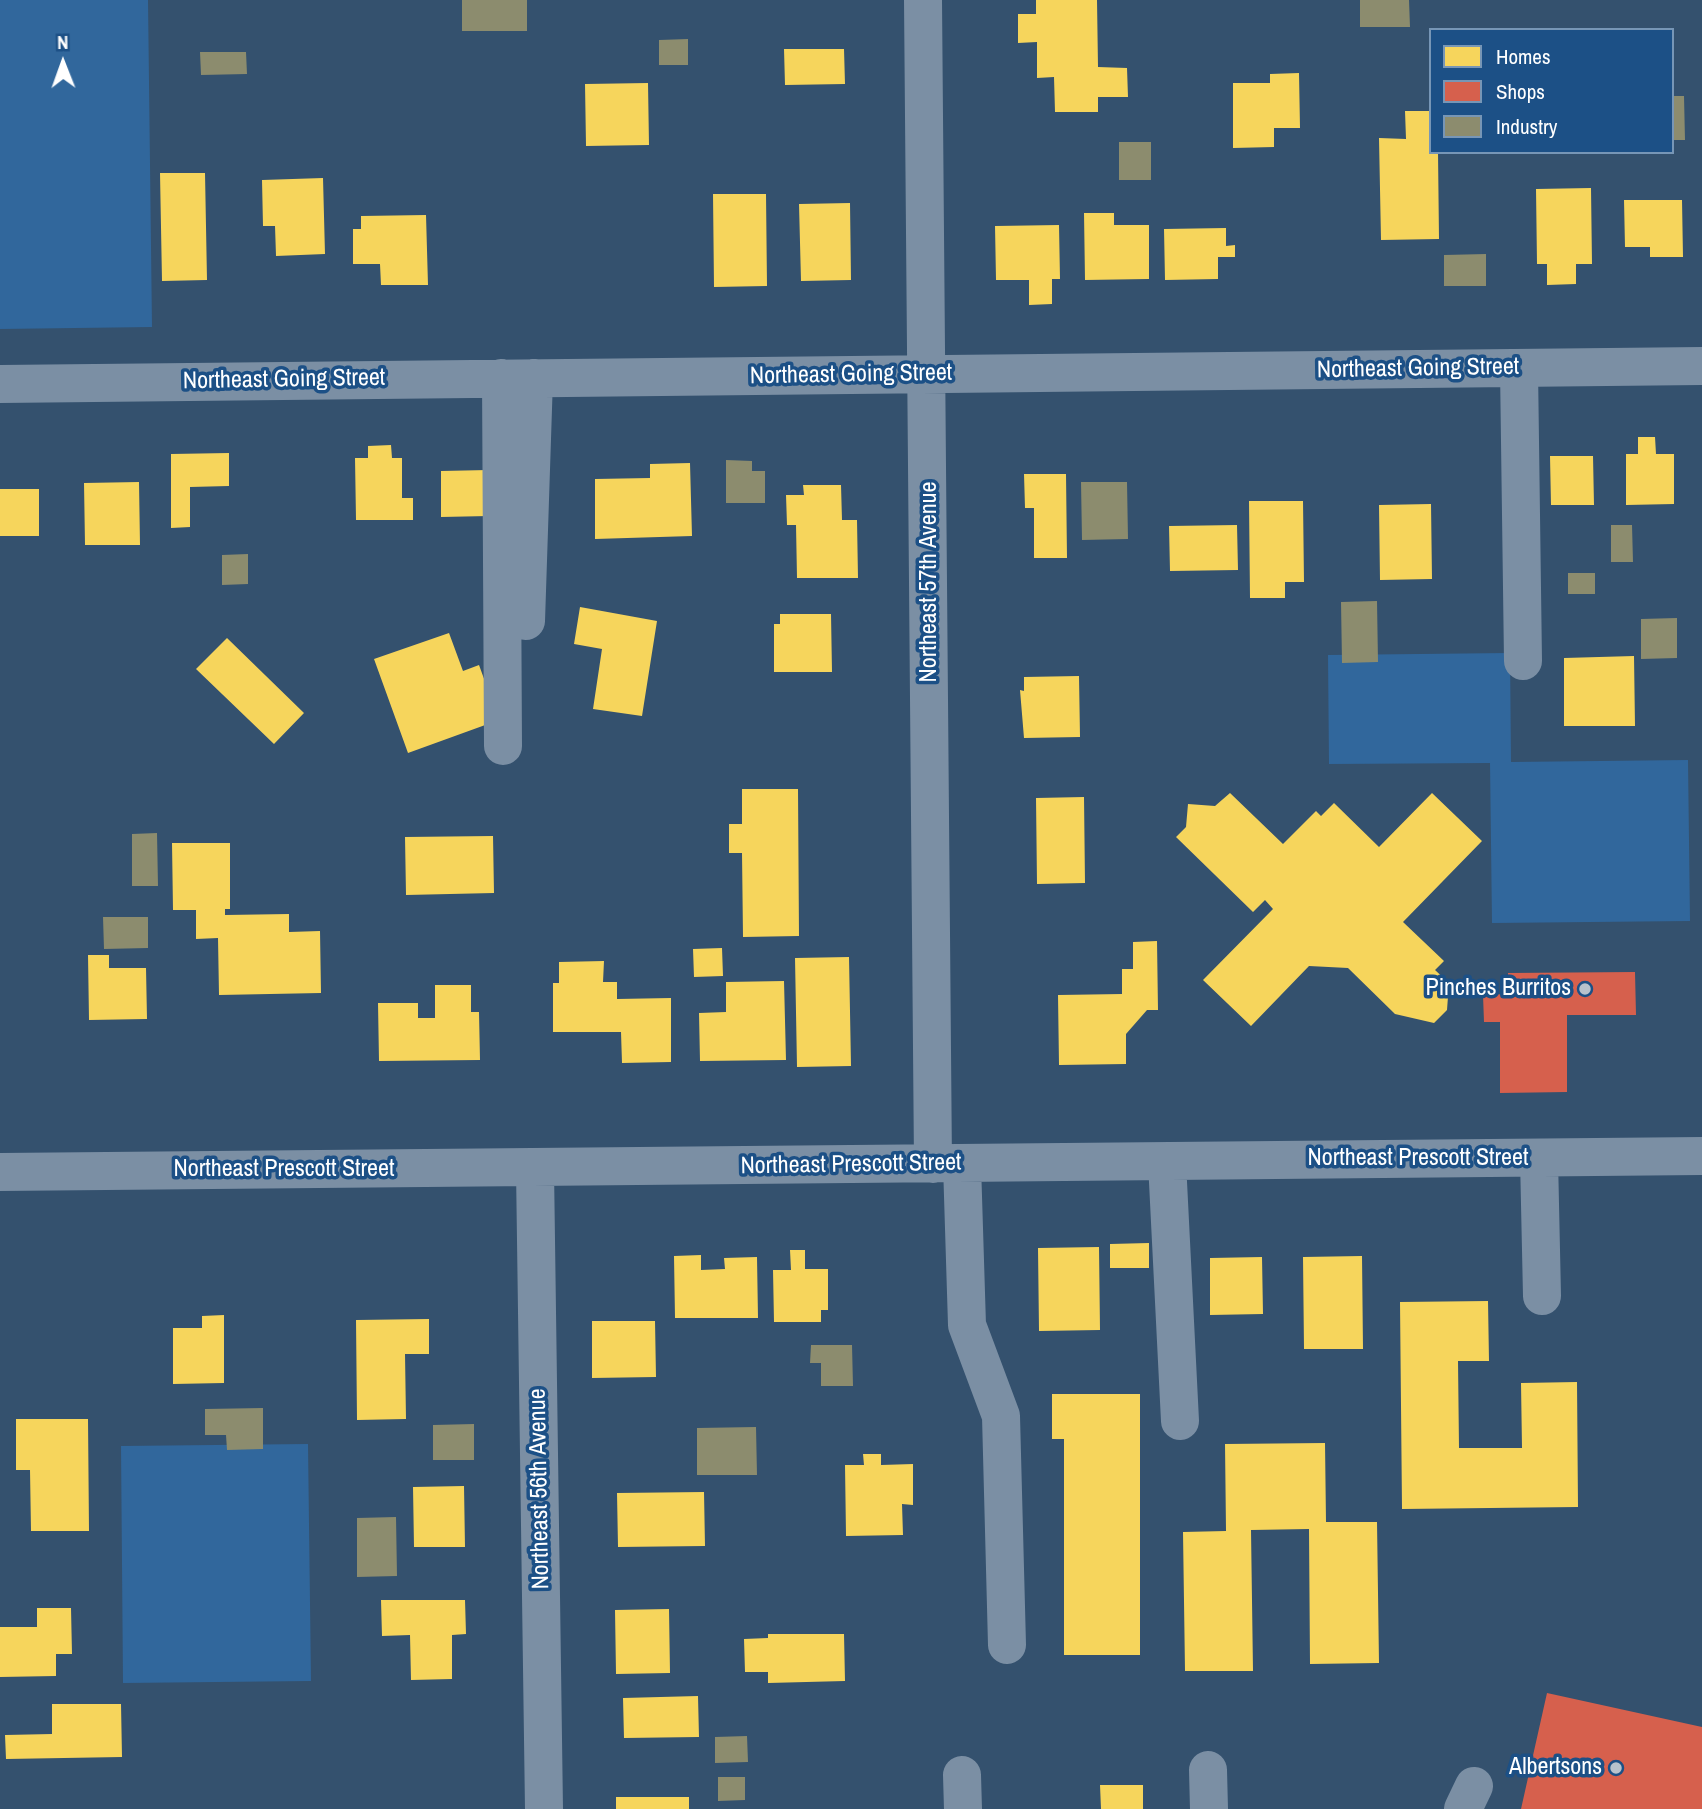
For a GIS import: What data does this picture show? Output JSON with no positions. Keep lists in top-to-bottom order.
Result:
{
  "streets": {
    "street": [
      "Northeast Going Street",
      "Northeast 57th Avenue",
      "Northeast Prescott Street",
      "Northeast 56th Avenue"
    ]
  },
  "crossings": [
    ["Northeast Going Street", "Northeast 57th Avenue"],
    ["Northeast 57th Avenue", "Northeast Prescott Street"],
    ["Northeast Prescott Street", "Northeast 56th Avenue"]
  ],
  "places": ["Pinches Burritos", "Albertsons"],
  "legend": ["Homes", "Shops", "Industry"],
  "north": "top"
}
